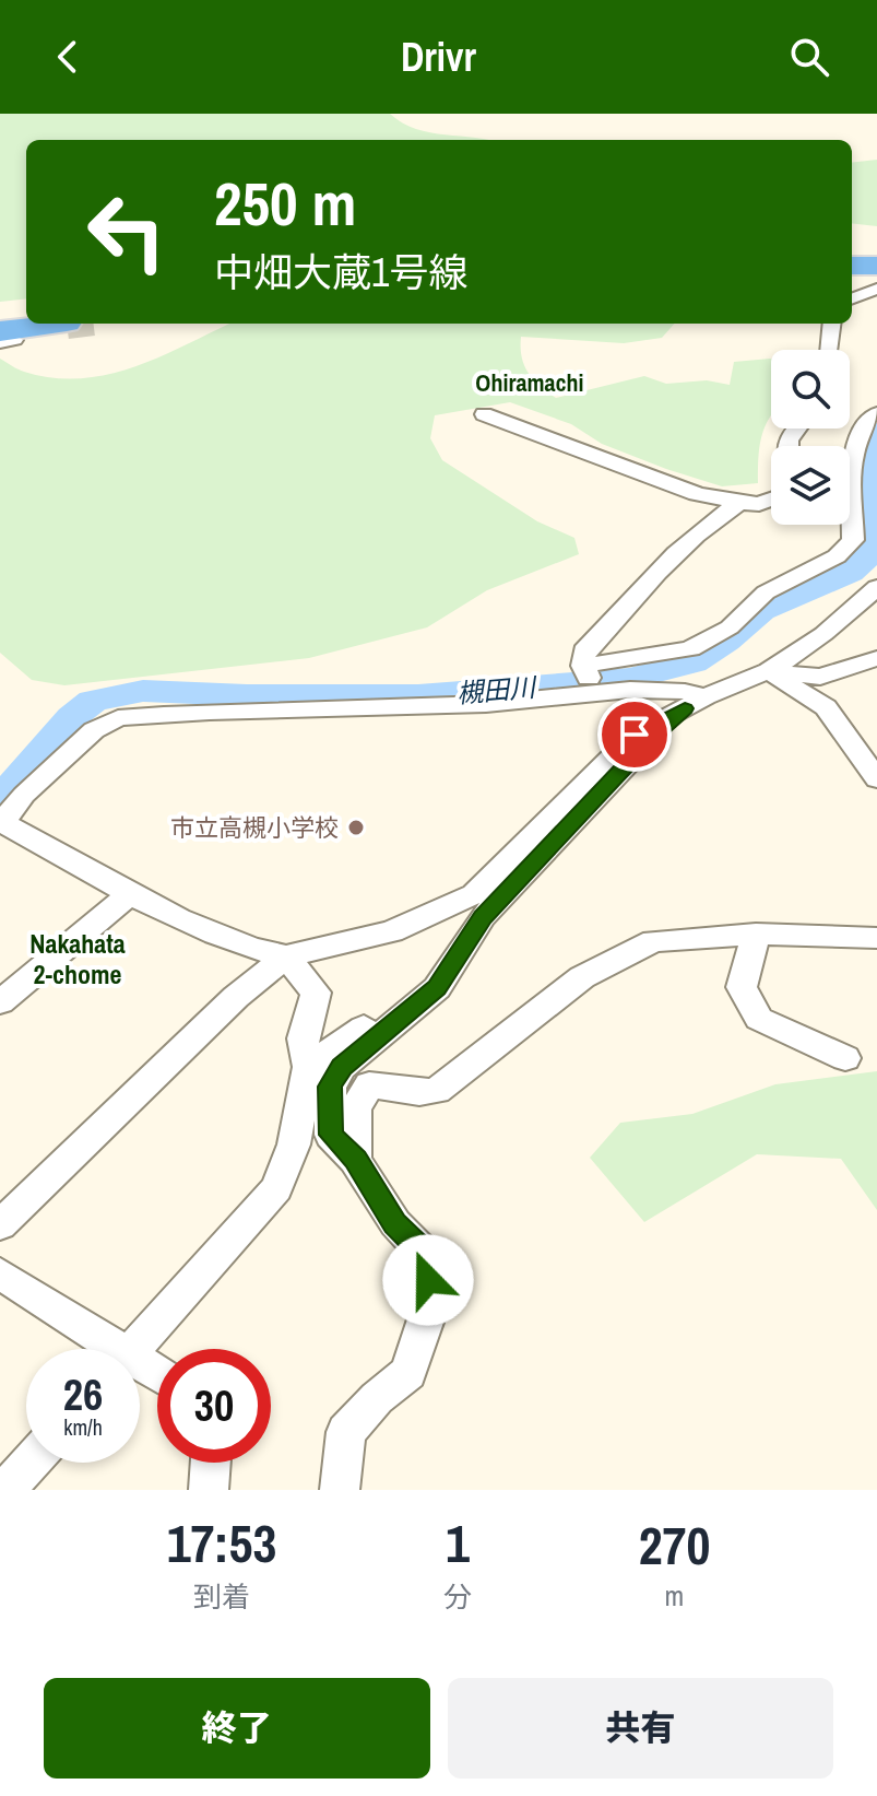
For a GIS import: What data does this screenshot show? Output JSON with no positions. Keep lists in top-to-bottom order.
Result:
{
  "districts": ["Ohiramachi", "Nakahata 2-chome"],
  "water": ["槻田川"],
  "places": ["市立高槻小学校"],
  "page": {
    "header": "Drivr",
    "turn": ["250 m", "中畑大蔵1号線"],
    "speed": "26 km/h",
    "limit": "30",
    "eta": [
      "17:53",
      "到着",
      "1",
      "分",
      "270",
      "m"
    ],
    "buttons": ["終了", "共有"]
  }
}
